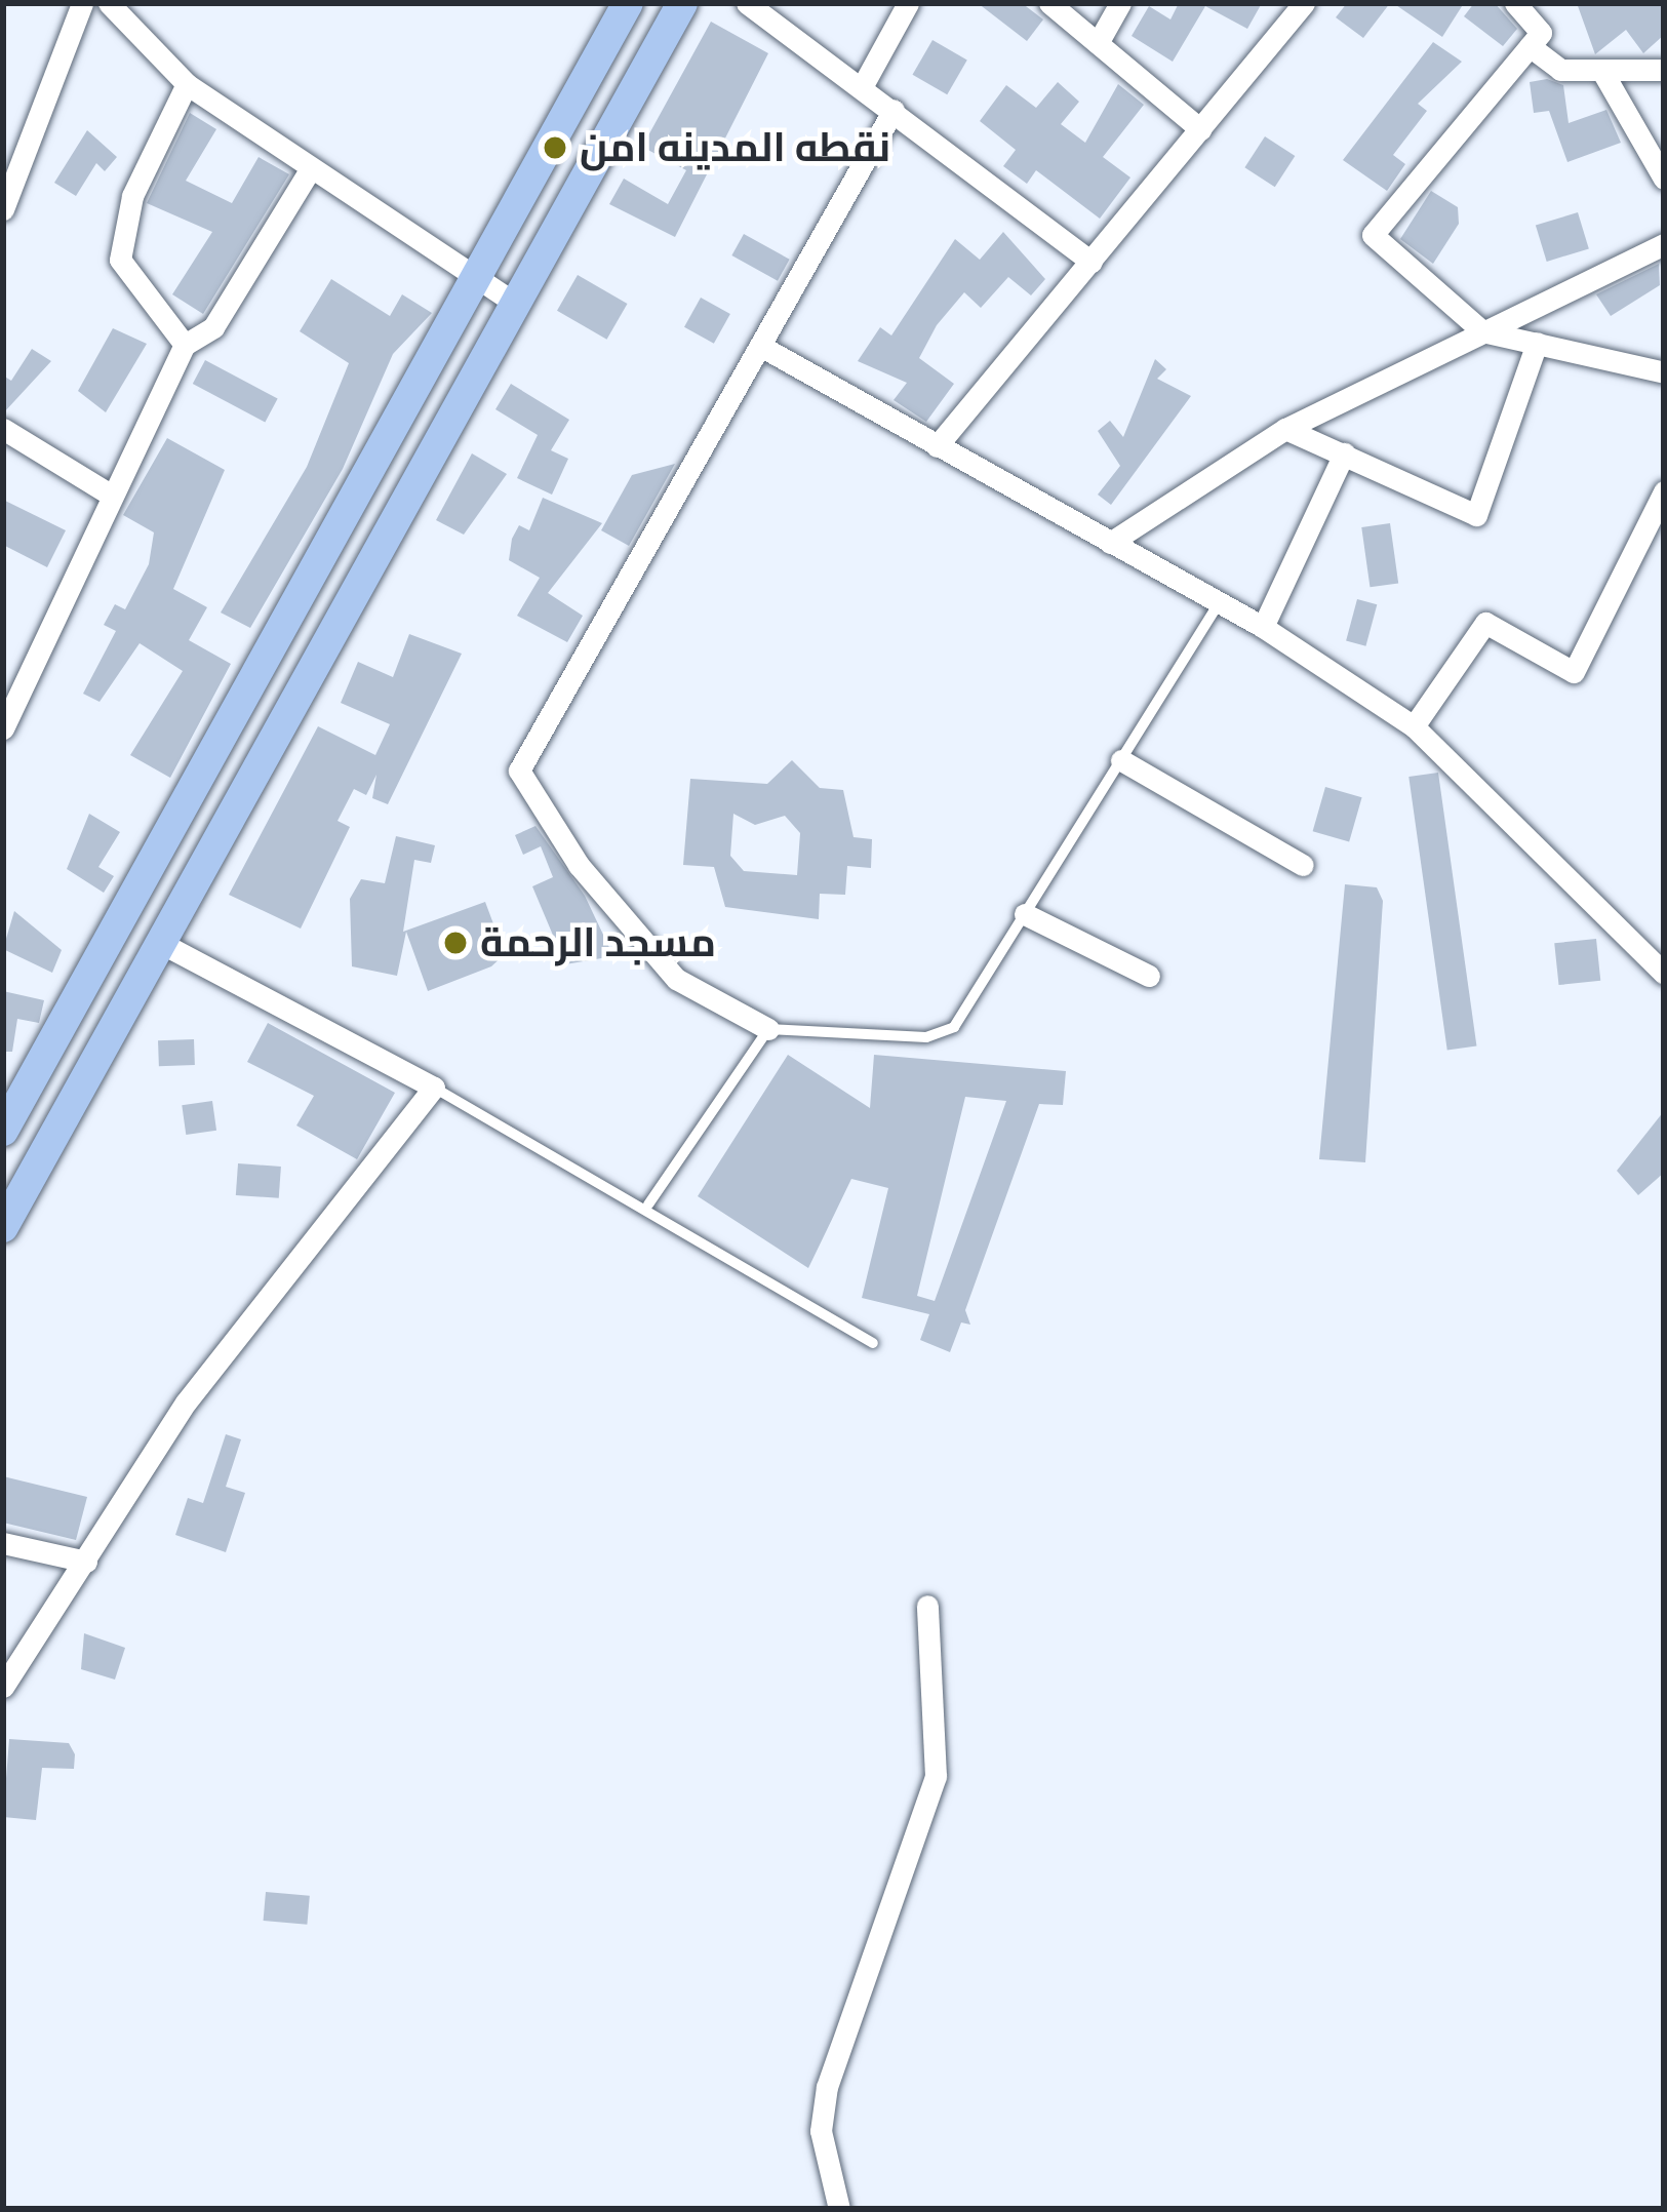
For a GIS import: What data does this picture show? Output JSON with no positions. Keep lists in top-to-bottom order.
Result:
{
  "places": ["نقطه المدينه امن", "مسجد الرحمة"]
}
